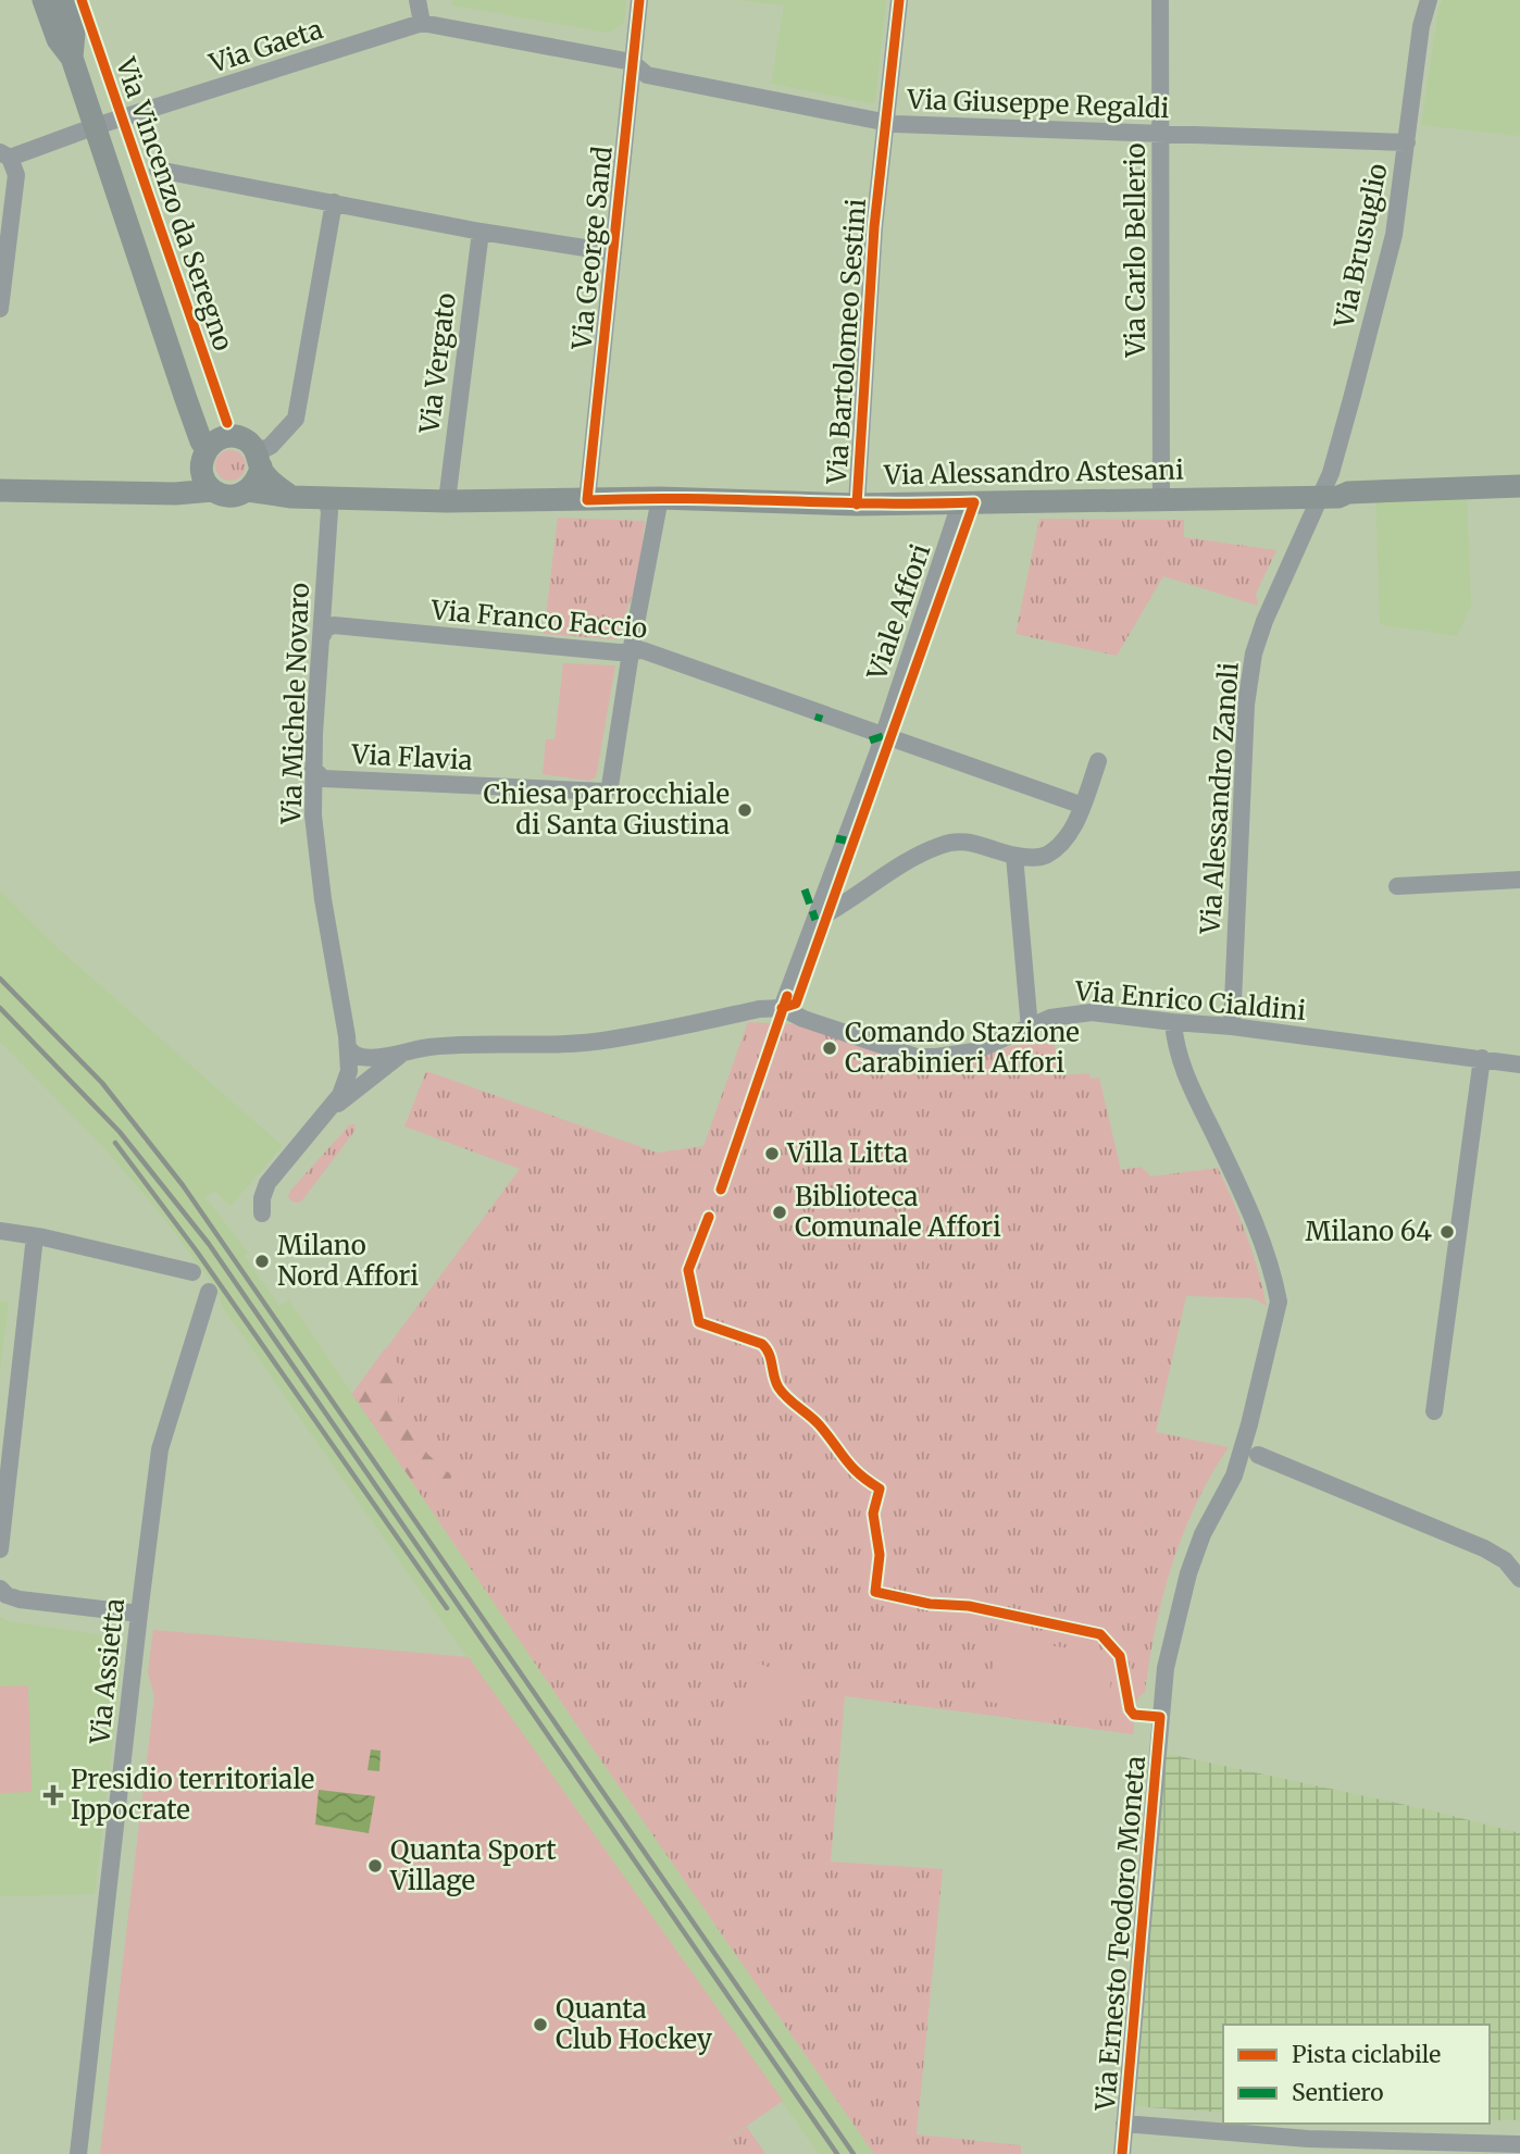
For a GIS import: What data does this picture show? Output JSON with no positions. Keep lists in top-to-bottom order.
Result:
{
  "streets": {
    "main road": ["Via Vincenzo da Seregno", "Via Alessandro Astesani"],
    "street": [
      "Via Gaeta",
      "Via Giuseppe Regaldi",
      "Via Brusuglio",
      "Via George Sand",
      "Via Carlo Bellerio",
      "Via Bartolomeo Sestini",
      "Via Vergato",
      "Viale Affori",
      "Via Franco Faccio",
      "Via Michele Novaro",
      "Via Flavia",
      "Via Alessandro Zanoli",
      "Via Enrico Cialdini",
      "Via Assietta",
      "Via Ernesto Teodoro Moneta"
    ]
  },
  "crossings": [
    ["Via Gaeta", "Via Giuseppe Regaldi"],
    ["Via Gaeta", "Via Vincenzo da Seregno"],
    ["Via Gaeta", "Via George Sand"],
    ["Via Giuseppe Regaldi", "Via Brusuglio"],
    ["Via Giuseppe Regaldi", "Via George Sand"],
    ["Via Giuseppe Regaldi", "Via Carlo Bellerio"],
    ["Via Giuseppe Regaldi", "Via Bartolomeo Sestini"],
    ["Via Vincenzo da Seregno", "Via Alessandro Astesani"],
    ["Via Brusuglio", "Via Alessandro Astesani"],
    ["Via Brusuglio", "Via Alessandro Zanoli"],
    ["Via George Sand", "Via Alessandro Astesani"],
    ["Via Carlo Bellerio", "Via Alessandro Astesani"],
    ["Via Bartolomeo Sestini", "Via Alessandro Astesani"],
    ["Via Vergato", "Via Alessandro Astesani"],
    ["Via Alessandro Astesani", "Viale Affori"],
    ["Via Alessandro Astesani", "Via Michele Novaro"],
    ["Via Alessandro Astesani", "Via Alessandro Zanoli"],
    ["Viale Affori", "Via Franco Faccio"],
    ["Via Franco Faccio", "Via Michele Novaro"],
    ["Via Franco Faccio", "Via Flavia"],
    ["Via Michele Novaro", "Via Flavia"],
    ["Via Alessandro Zanoli", "Via Enrico Cialdini"],
    ["Via Enrico Cialdini", "Via Ernesto Teodoro Moneta"]
  ],
  "places": {
    "other": [
      "Chiesa parrocchiale di Santa Giustina",
      "Comando Stazione Carabinieri Affori",
      "Villa Litta",
      "Biblioteca Comunale Affori",
      "Milano 64",
      "Milano Nord Affori",
      "Quanta Sport Village",
      "Quanta Club Hockey"
    ],
    "health": ["Presidio territoriale Ippocrate"]
  },
  "legend": ["Pista ciclabile", "Sentiero"]
}
